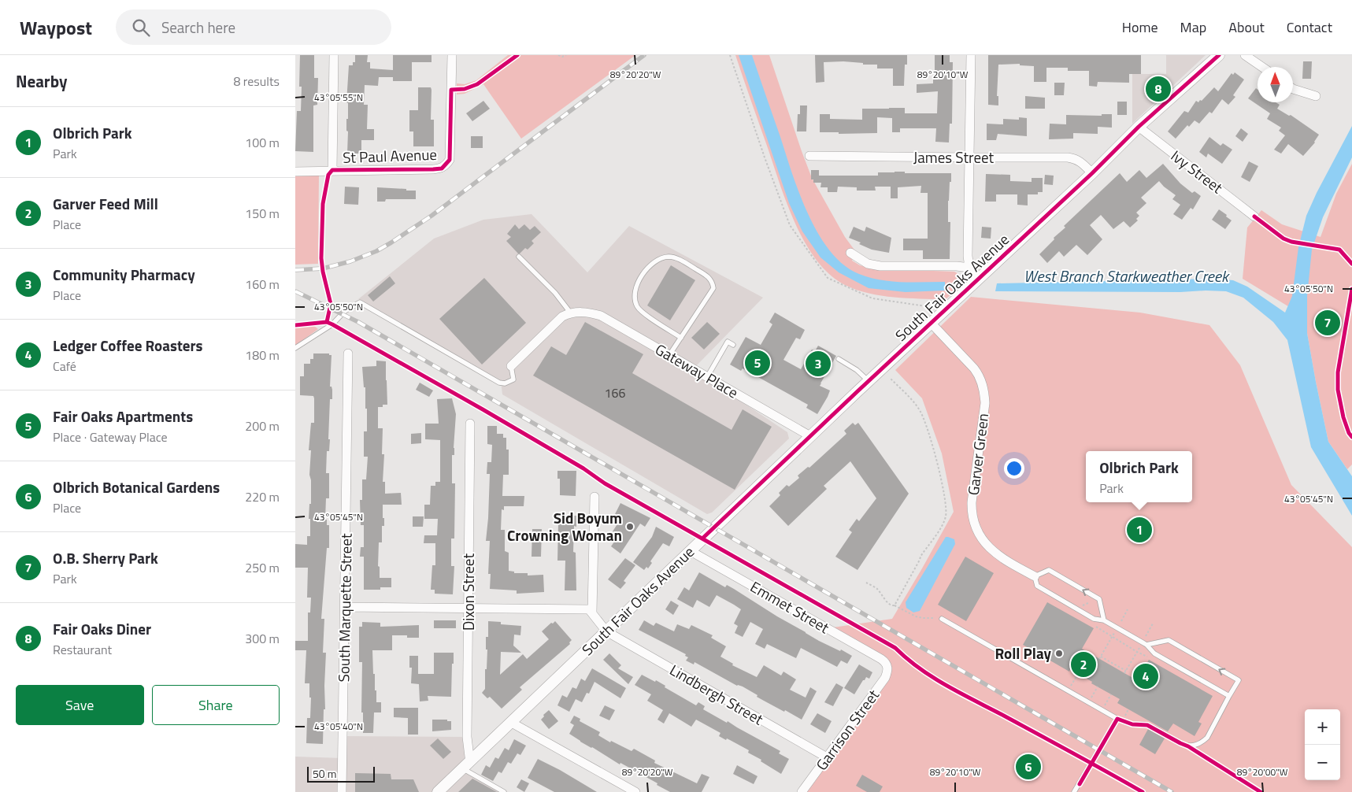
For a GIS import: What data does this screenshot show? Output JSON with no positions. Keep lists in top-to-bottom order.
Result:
{
  "streets": {
    "street": [
      "St Paul Avenue",
      "James Street",
      "Ivy Street",
      "South Fair Oaks Avenue",
      "Gateway Place",
      "Garver Green",
      "Dixon Street",
      "Emmet Street",
      "South Marquette Street",
      "Lindbergh Street",
      "Garrison Street"
    ]
  },
  "crossings": [
    ["James Street", "South Fair Oaks Avenue"],
    ["Ivy Street", "South Fair Oaks Avenue"],
    ["South Fair Oaks Avenue", "Gateway Place"],
    ["South Fair Oaks Avenue", "Garver Green"],
    ["South Fair Oaks Avenue", "Dixon Street"],
    ["South Fair Oaks Avenue", "Emmet Street"],
    ["South Fair Oaks Avenue", "Lindbergh Street"],
    ["Emmet Street", "Garrison Street"],
    ["Lindbergh Street", "Garrison Street"]
  ],
  "water": ["West Branch Starkweather Creek"],
  "places": ["Sid Boyum Crowning Woman", "Roll Play"],
  "house_numbers": ["166"],
  "scale_bar": "50 m",
  "north": "top",
  "page": {
    "header": "Waypost",
    "search": "Search here",
    "nav": [
      "Home",
      "Map",
      "About",
      "Contact"
    ],
    "heading": ["Nearby", "8 results"],
    "pins": [
      "8",
      "7",
      "5",
      "3",
      "1",
      "2",
      "4",
      "6"
    ],
    "list": [
      {
        "mark": "1",
        "name": "Olbrich Park",
        "note": "Park",
        "value": "100 m"
      },
      {
        "mark": "2",
        "name": "Garver Feed Mill",
        "note": "Place",
        "value": "150 m"
      },
      {
        "mark": "3",
        "name": "Community Pharmacy",
        "note": "Place",
        "value": "160 m"
      },
      {
        "mark": "4",
        "name": "Ledger Coffee Roasters",
        "note": "Café",
        "value": "180 m"
      },
      {
        "mark": "5",
        "name": "Fair Oaks Apartments",
        "note": "Place · Gateway Place",
        "value": "200 m"
      },
      {
        "mark": "6",
        "name": "Olbrich Botanical Gardens",
        "note": "Place",
        "value": "220 m"
      },
      {
        "mark": "7",
        "name": "O.B. Sherry Park",
        "note": "Park",
        "value": "250 m"
      },
      {
        "mark": "8",
        "name": "Fair Oaks Diner",
        "note": "Restaurant",
        "value": "300 m"
      }
    ],
    "popup": ["Olbrich Park", "Park"],
    "buttons": ["Save", "Share"],
    "map_buttons": ["+", "−"],
    "scale": "50 m"
  },
  "coordinates": [
    "89°20'20\"W",
    "89°20'10\"W",
    "43°05'55\"N",
    "43°05'50\"N",
    "43°05'45\"N",
    "43°05'40\"N",
    "89°20'00\"W"
  ]
}
